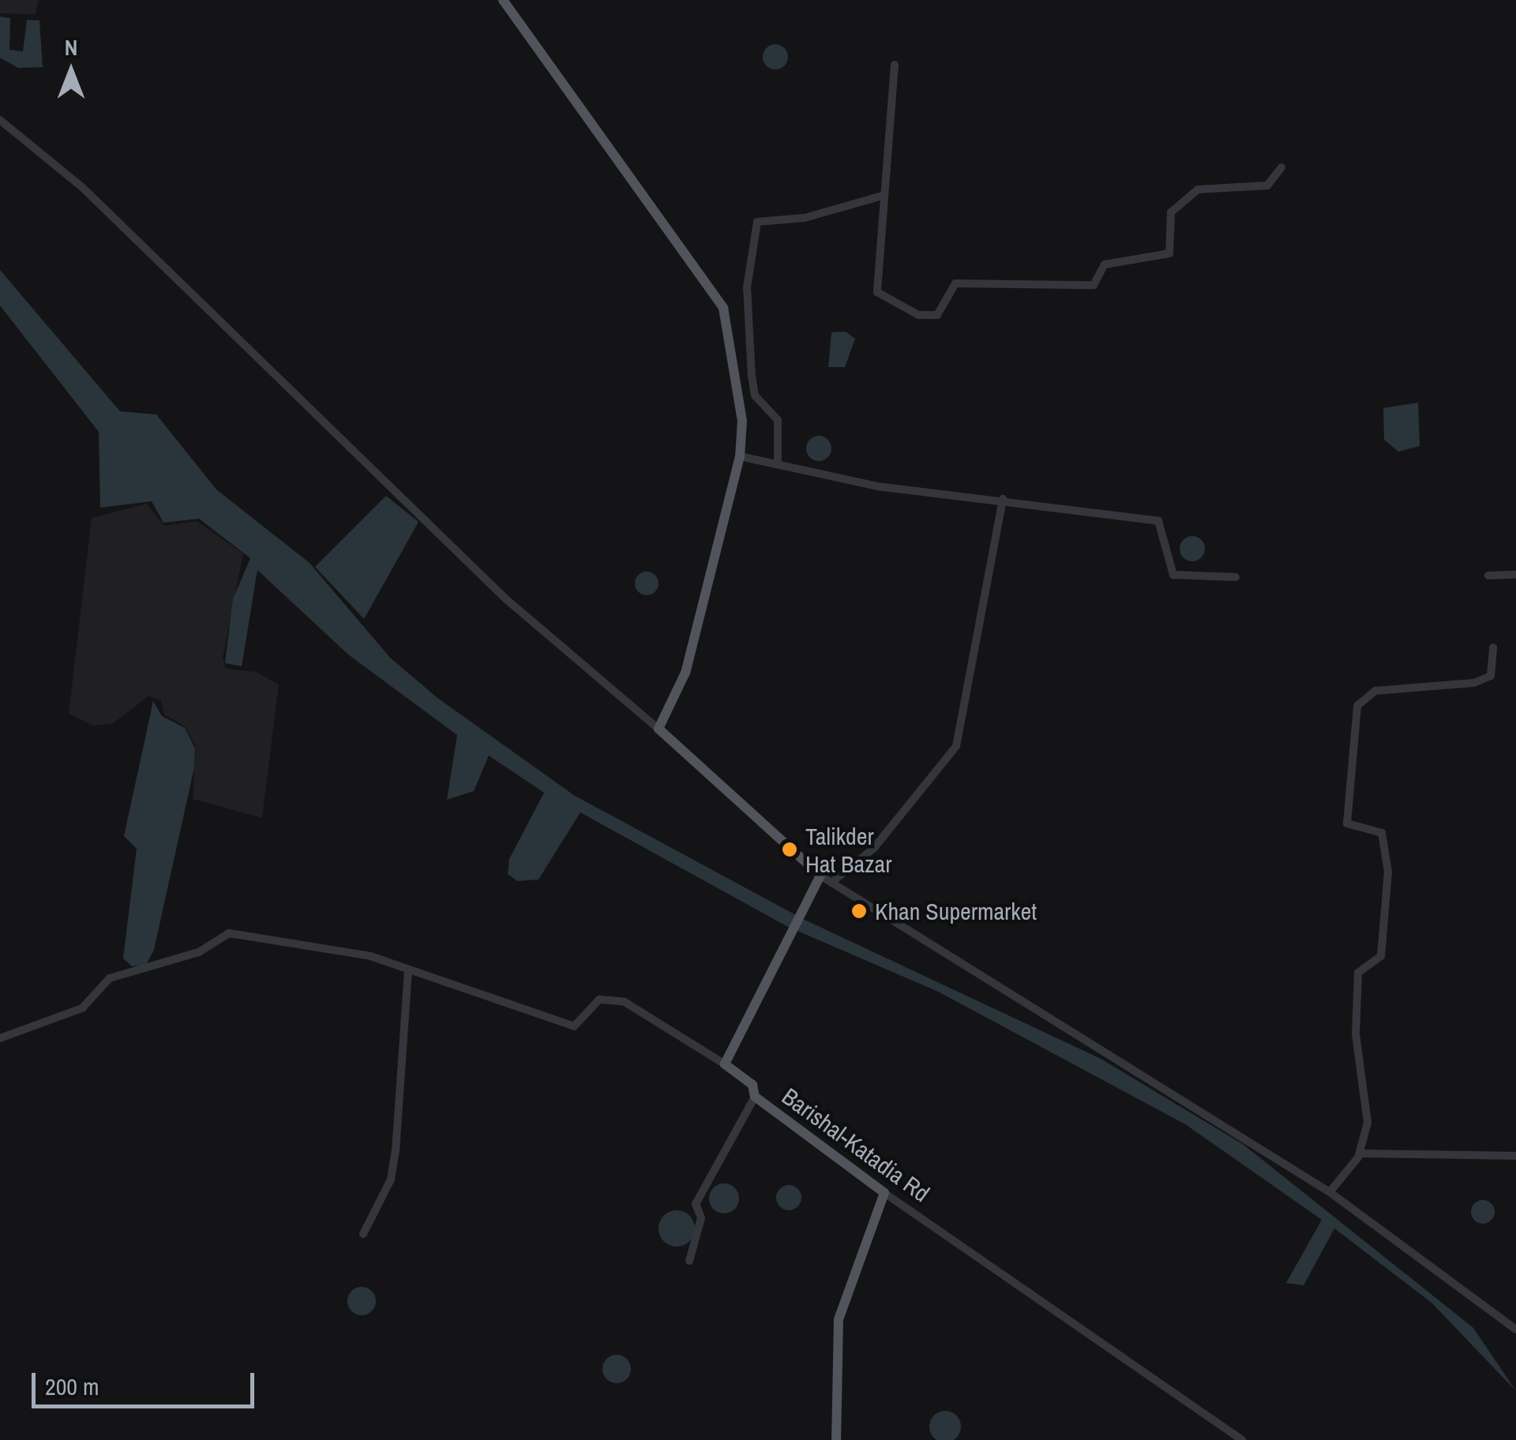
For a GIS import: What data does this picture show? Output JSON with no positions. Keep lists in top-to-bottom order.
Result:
{
  "streets": {
    "main road": ["Barishal-Katadia Rd"]
  },
  "places": ["Talikder Hat Bazar", "Khan Supermarket"],
  "scale_bar": "200 m",
  "north": "top"
}
